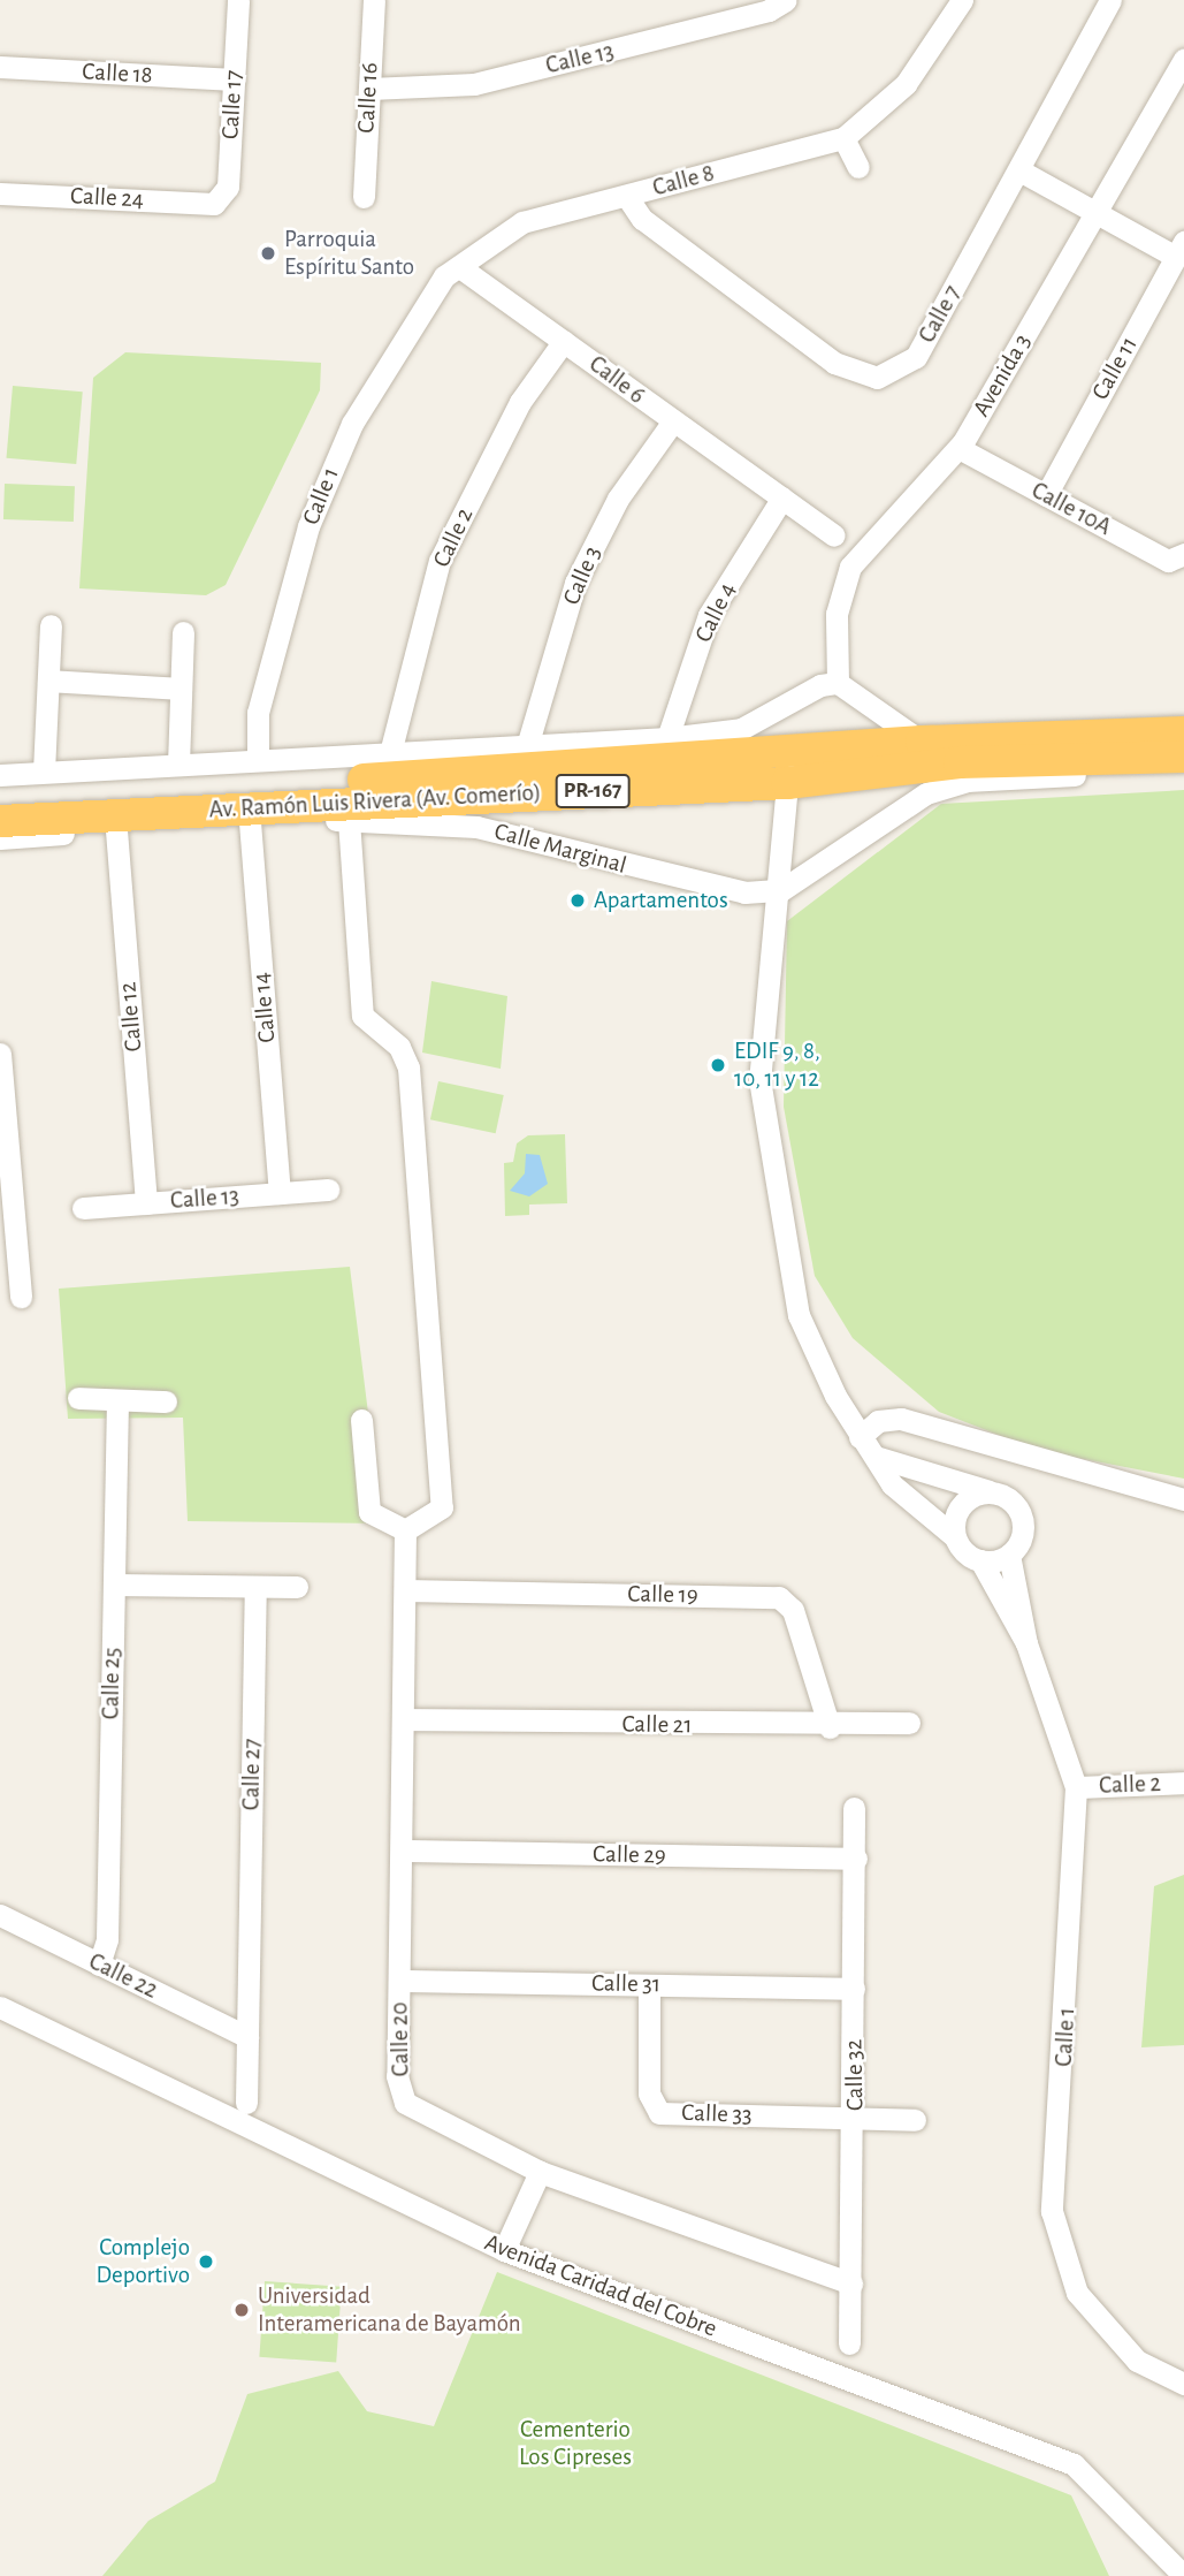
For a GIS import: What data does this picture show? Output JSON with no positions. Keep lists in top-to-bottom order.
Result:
{
  "streets": {
    "highway": ["PR-167", "Av. Ramón Luis Rivera (Av. Comerío)"],
    "street": [
      "Calle 13",
      "Calle 18",
      "Calle 16",
      "Calle 17",
      "Calle 8",
      "Calle 24",
      "Calle 7",
      "Calle 11",
      "Avenida 3",
      "Calle 6",
      "Calle 1",
      "Calle 10A",
      "Calle 2",
      "Calle 3",
      "Calle 4",
      "Calle Marginal",
      "Calle 14",
      "Calle 12",
      "Calle 19",
      "Calle 25",
      "Calle 21",
      "Calle 27",
      "Calle 29",
      "Calle 22",
      "Calle 31",
      "Calle 20",
      "Calle 32",
      "Calle 33",
      "Avenida Caridad del Cobre"
    ]
  },
  "crossings": [
    ["Calle 13", "Calle 16"],
    ["Calle 13", "Calle 14"],
    ["Calle 13", "Calle 12"],
    ["Calle 18", "Calle 17"],
    ["Calle 17", "Calle 24"],
    ["Calle 8", "Calle 7"],
    ["Calle 8", "Calle 6"],
    ["Calle 8", "Calle 1"],
    ["Calle 11", "Calle 10A"],
    ["Avenida 3", "Calle 10A"],
    ["Calle 6", "Calle 1"],
    ["Calle 6", "Calle 2"],
    ["Calle 6", "Calle 3"],
    ["Calle 6", "Calle 4"],
    ["Calle 1", "Calle 2"],
    ["Calle Marginal", "Calle 14"],
    ["Calle Marginal", "Calle 12"],
    ["Calle 19", "Calle 21"],
    ["Calle 19", "Calle 20"],
    ["Calle 25", "Calle 22"],
    ["Calle 21", "Calle 20"],
    ["Calle 27", "Calle 22"],
    ["Calle 29", "Calle 20"],
    ["Calle 29", "Calle 32"],
    ["Calle 31", "Calle 20"],
    ["Calle 31", "Calle 32"],
    ["Calle 31", "Calle 33"],
    ["Calle 20", "Calle 32"],
    ["Calle 32", "Calle 33"]
  ],
  "parks": ["Cementerio Los Cipreses"],
  "places": [
    "Parroquia Espíritu Santo",
    "Apartamentos",
    "EDIF 9, 8, 10, 11 y 12",
    "Complejo Deportivo",
    "Universidad Interamericana de Bayamón"
  ]
}
